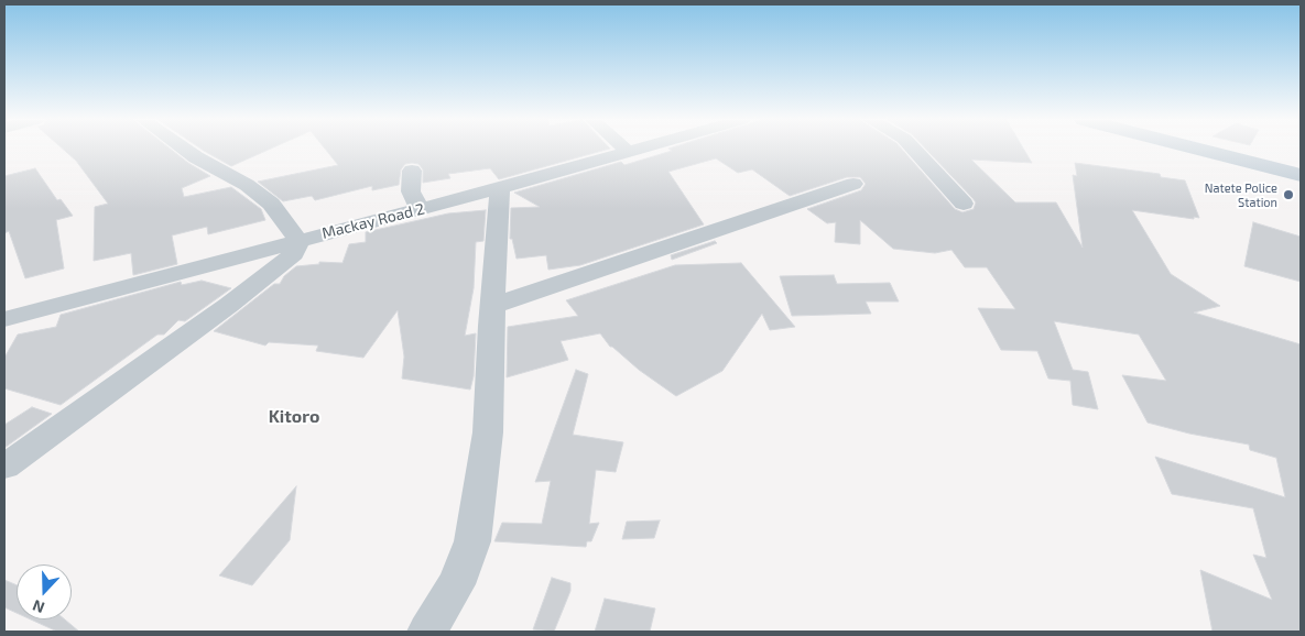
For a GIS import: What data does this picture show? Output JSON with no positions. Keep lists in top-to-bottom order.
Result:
{
  "streets": {
    "street": ["Mackay Road 2"]
  },
  "districts": ["Kitoro"],
  "places": ["Natete Police Station"],
  "north": "bottom"
}
